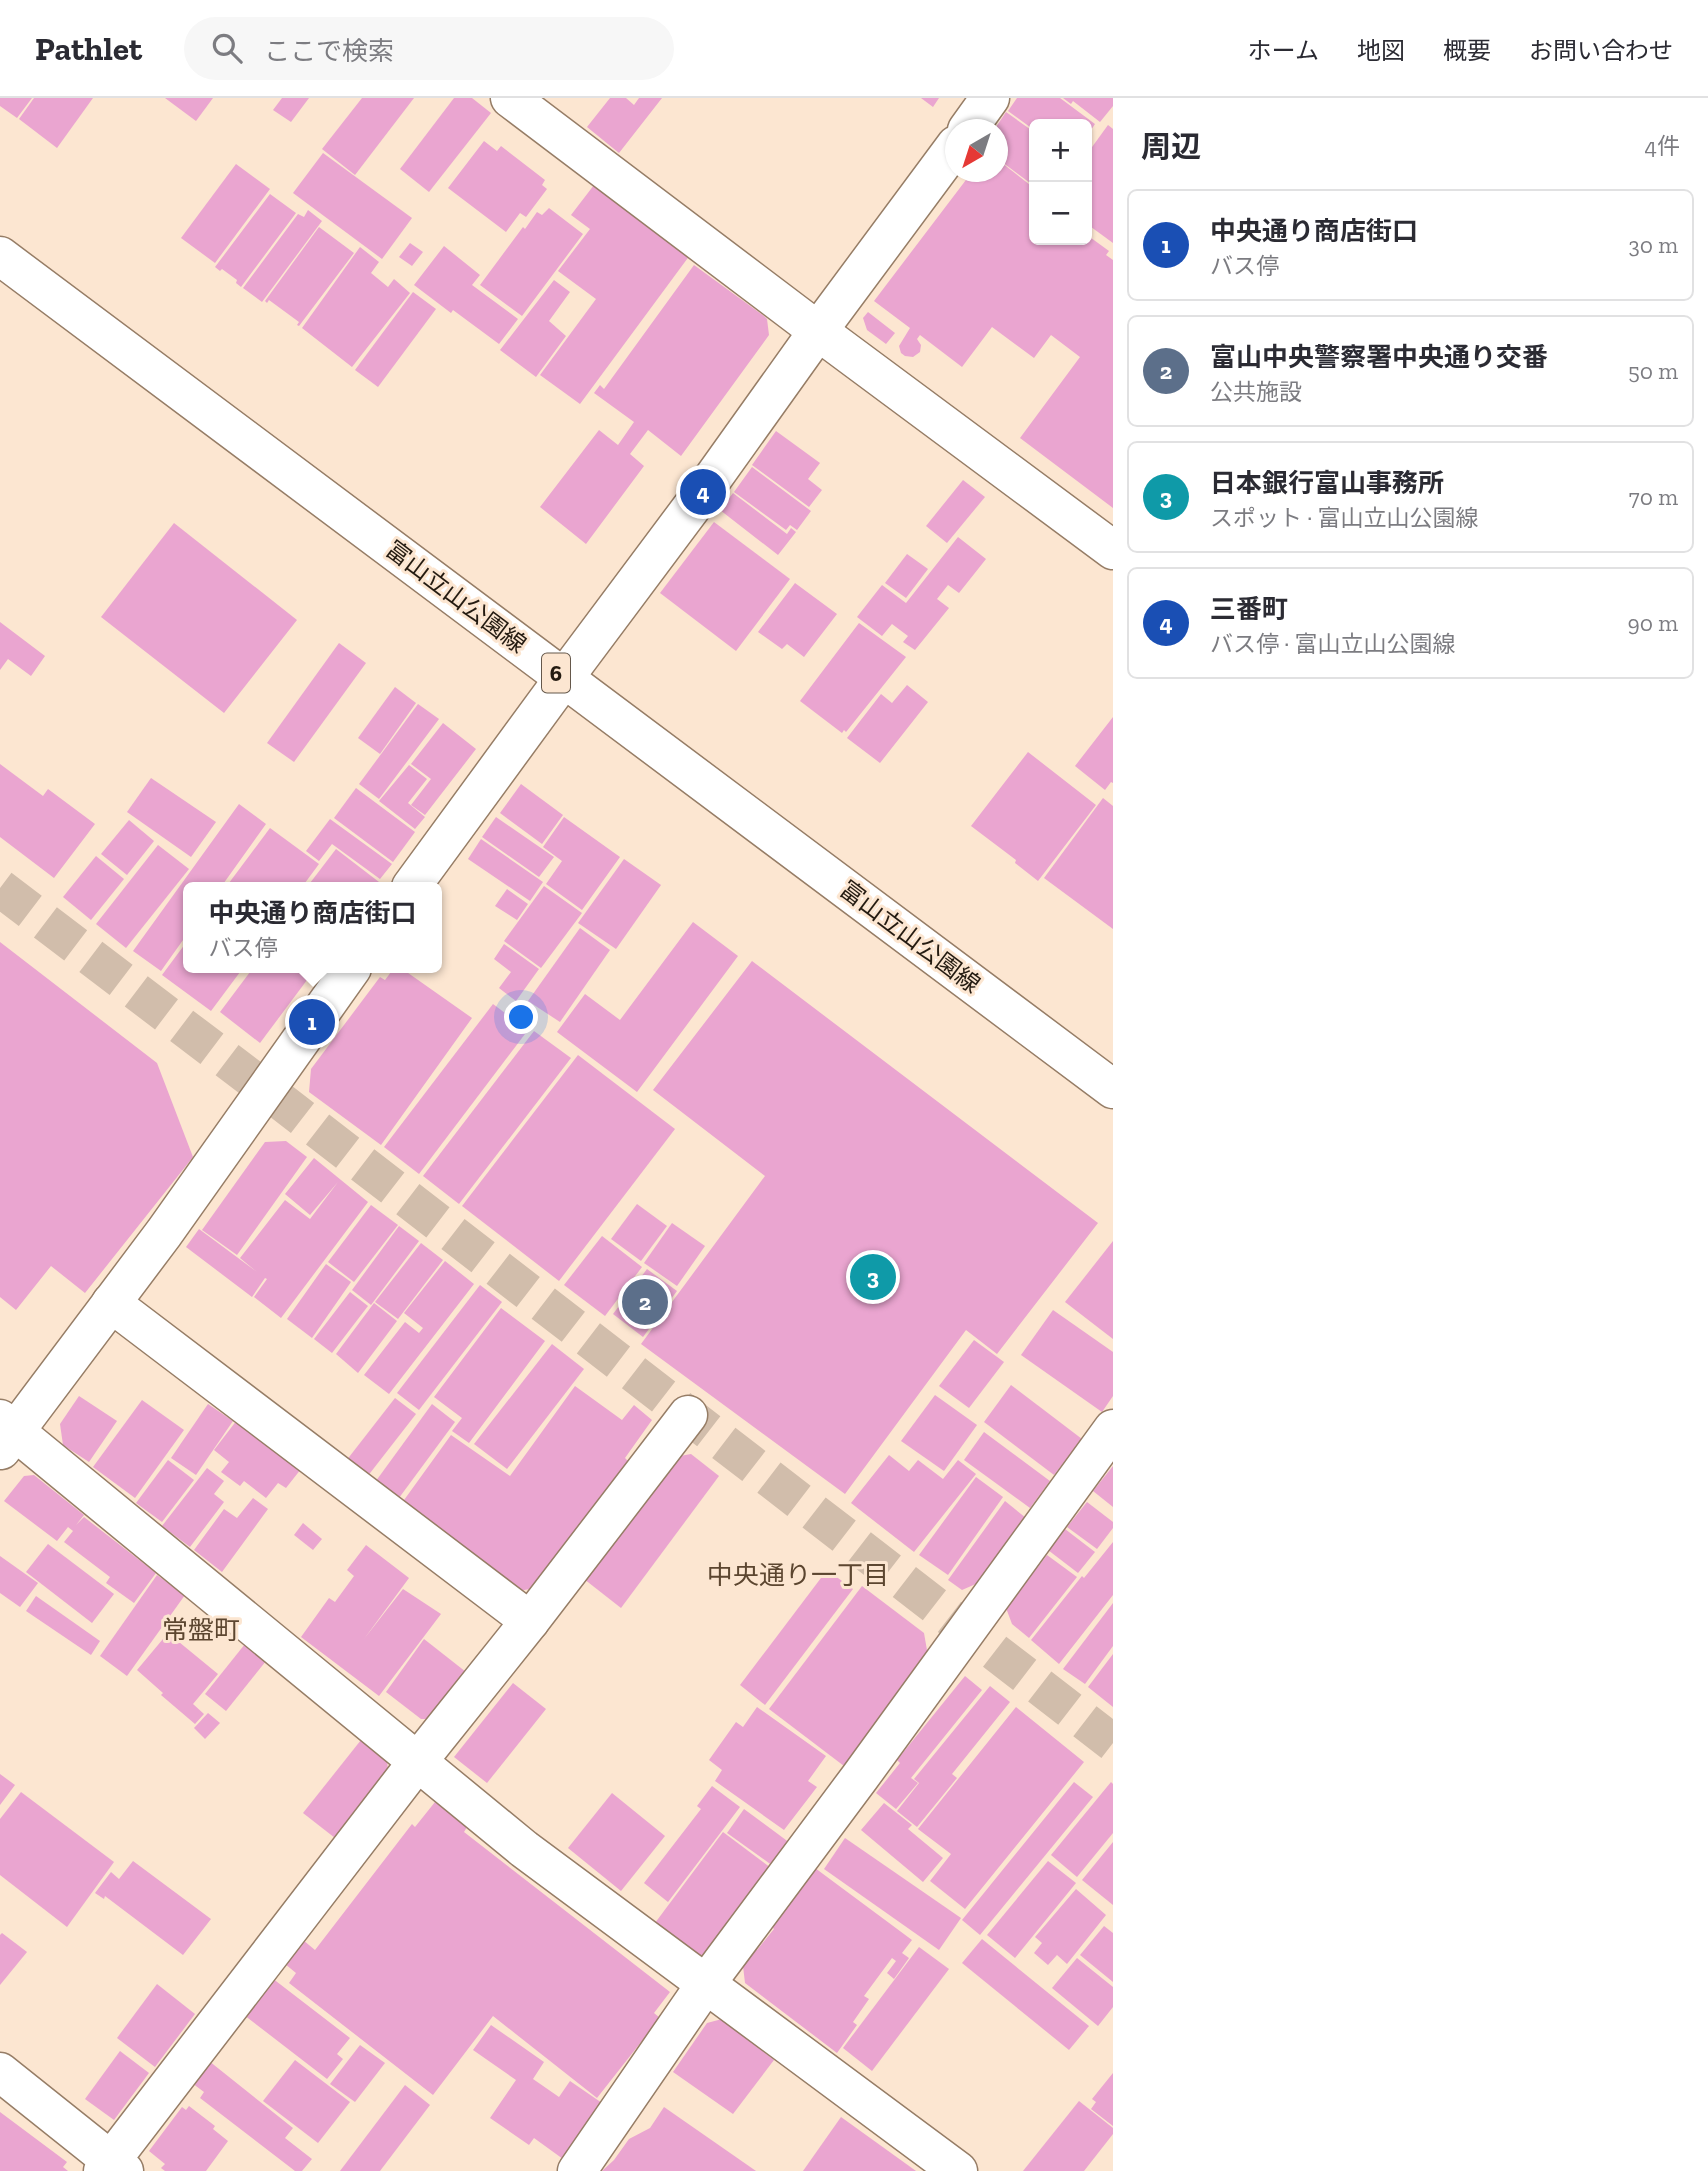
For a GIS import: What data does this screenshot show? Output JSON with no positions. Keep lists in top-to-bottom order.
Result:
{
  "streets": {
    "street": ["富山立山公園線", "6"]
  },
  "districts": ["中央通り一丁目", "常盤町"],
  "north": "bottom left",
  "page": {
    "header": "Pathlet",
    "search": "ここで検索",
    "nav": [
      "ホーム",
      "地図",
      "概要",
      "お問い合わせ"
    ],
    "heading": ["周辺", "4件"],
    "map_buttons": ["+", "−"],
    "list": [
      {
        "mark": "1",
        "name": "中央通り商店街口",
        "note": "バス停",
        "value": "30 m"
      },
      {
        "mark": "2",
        "name": "富山中央警察署中央通り交番",
        "note": "公共施設",
        "value": "50 m"
      },
      {
        "mark": "3",
        "name": "日本銀行富山事務所",
        "note": "スポット · 富山立山公園線",
        "value": "70 m"
      },
      {
        "mark": "4",
        "name": "三番町",
        "note": "バス停 · 富山立山公園線",
        "value": "90 m"
      }
    ],
    "pins": [
      "4",
      "1",
      "3",
      "2"
    ],
    "popup": ["中央通り商店街口", "バス停"]
  }
}
